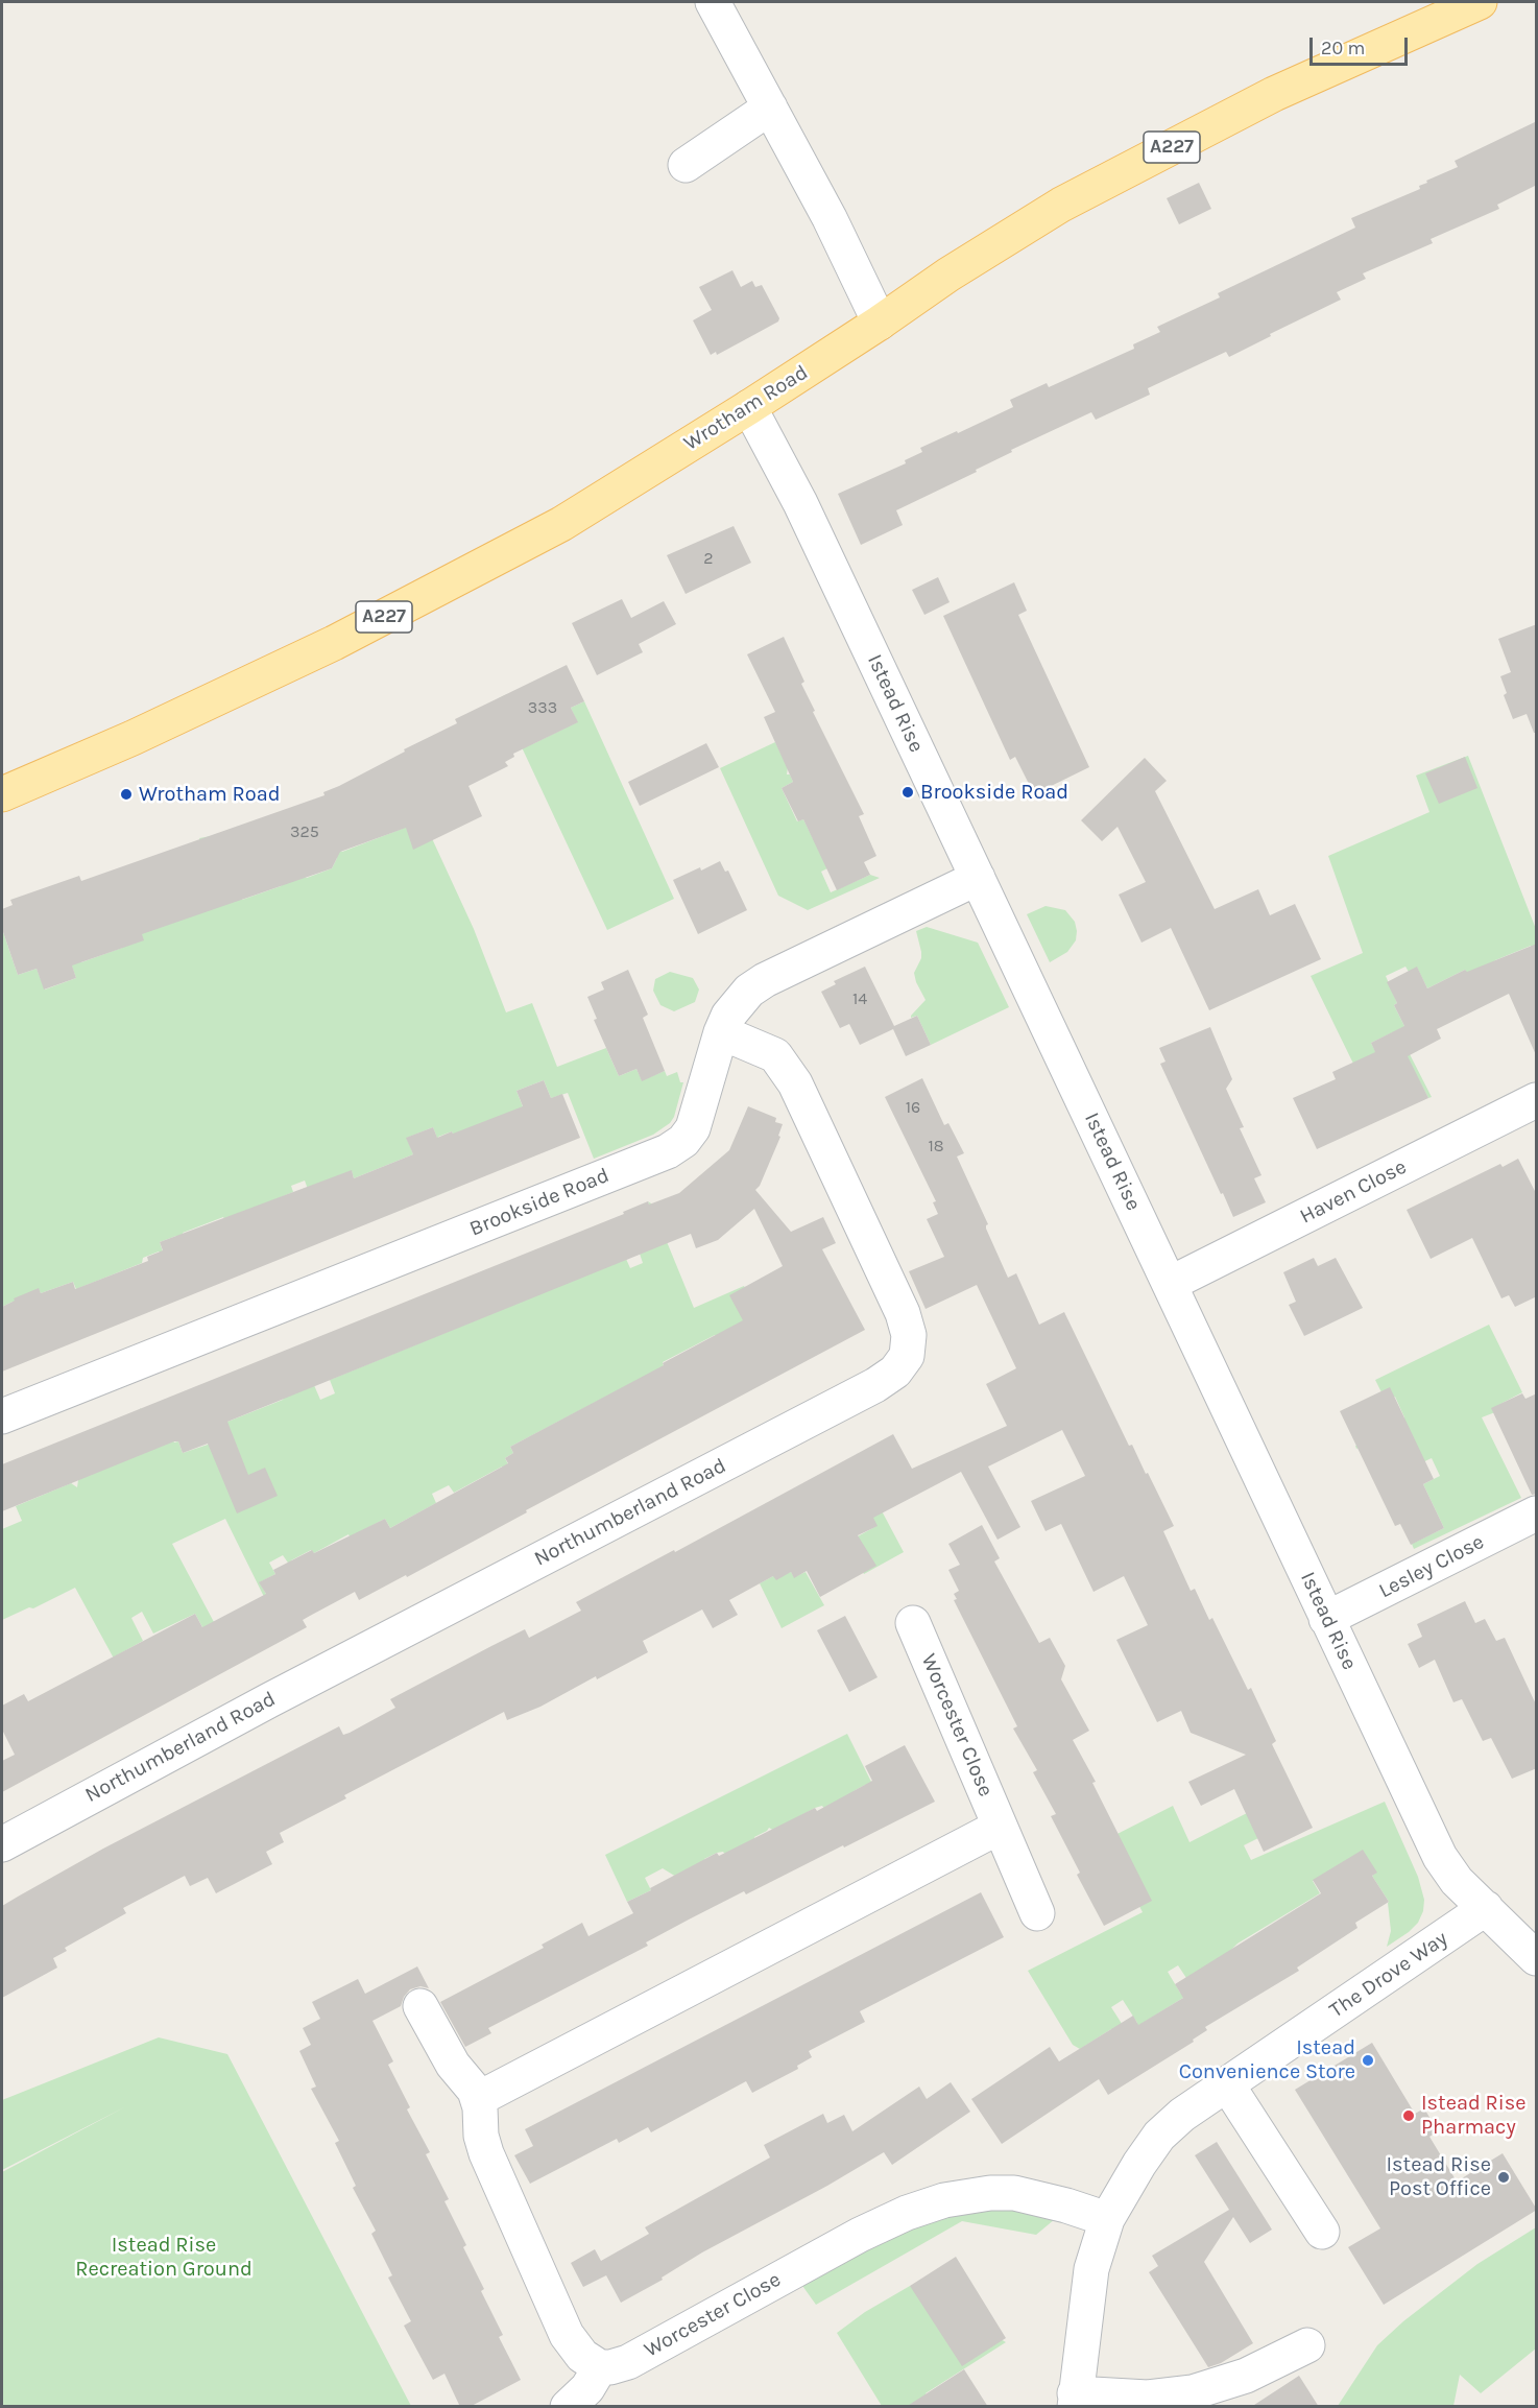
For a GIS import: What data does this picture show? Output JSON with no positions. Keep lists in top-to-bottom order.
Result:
{
  "streets": {
    "main road": ["A227", "Wrotham Road"],
    "street": [
      "Istead Rise",
      "Haven Close",
      "Brookside Road",
      "Northumberland Road",
      "Lesley Close",
      "Worcester Close",
      "The Drove Way"
    ]
  },
  "crossings": [
    ["Wrotham Road", "Istead Rise"],
    ["Istead Rise", "Haven Close"],
    ["Istead Rise", "Brookside Road"],
    ["Istead Rise", "Lesley Close"],
    ["Istead Rise", "The Drove Way"],
    ["Brookside Road", "Northumberland Road"],
    ["Worcester Close", "The Drove Way"]
  ],
  "parks": ["Istead Rise Recreation Ground"],
  "places": [
    "Brookside Road",
    "Wrotham Road",
    "Istead Convenience Store",
    "Istead Rise Pharmacy",
    "Istead Rise Post Office"
  ],
  "house_numbers": [
    "2",
    "333",
    "325",
    "14",
    "16",
    "18"
  ],
  "scale_bar": "20 m"
}
